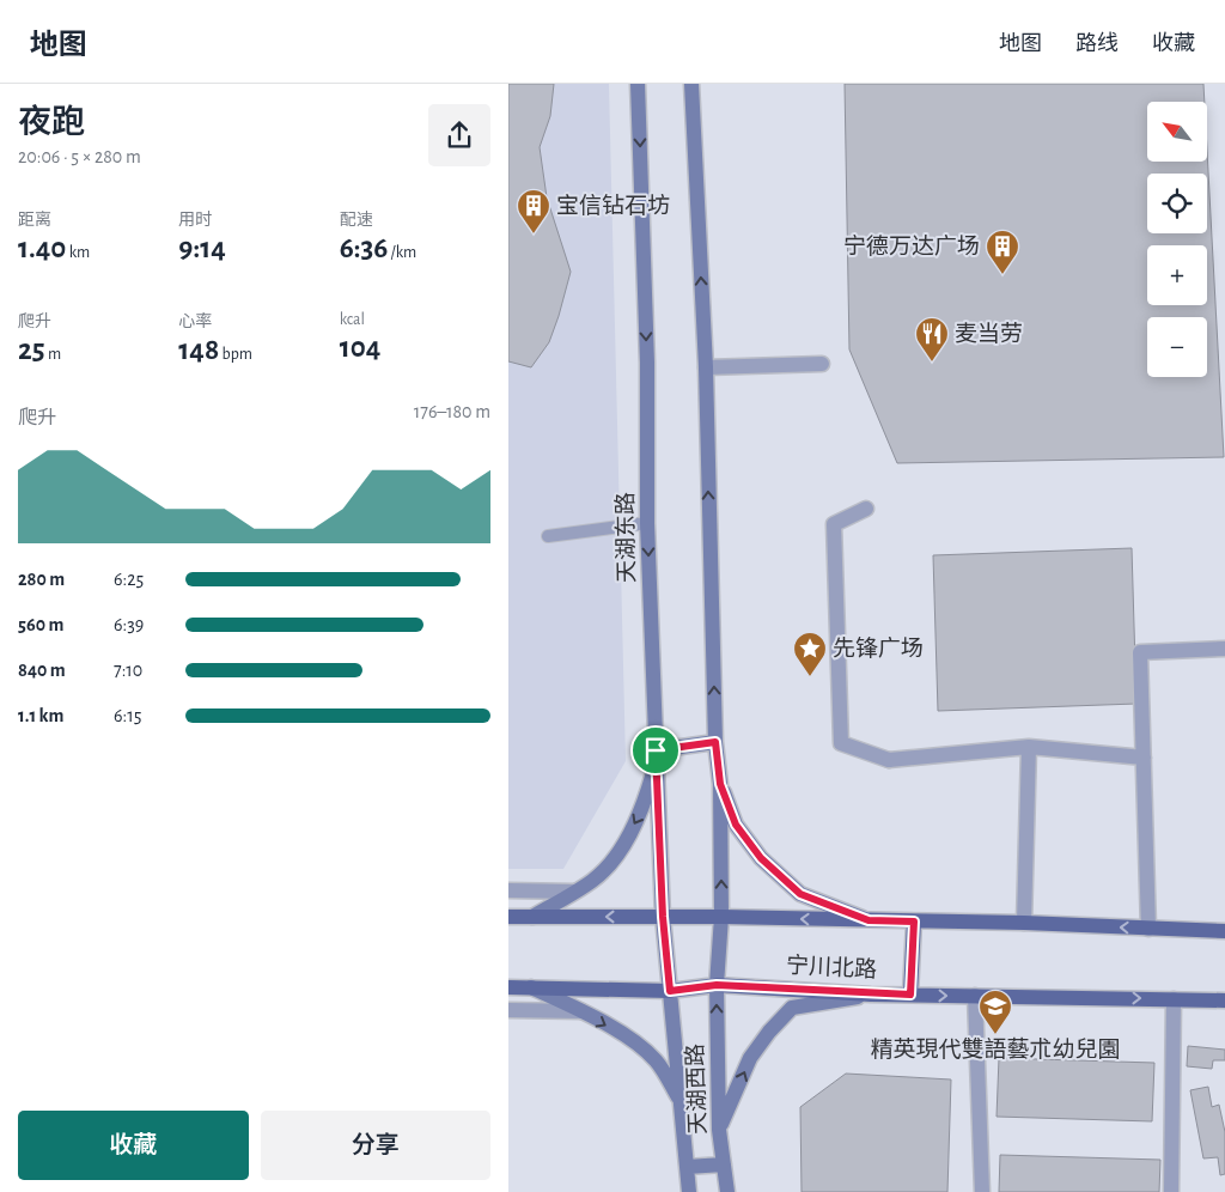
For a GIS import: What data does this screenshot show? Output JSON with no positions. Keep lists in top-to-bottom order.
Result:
{
  "streets": {
    "main road": ["天湖东路", "宁川北路", "天湖西路"]
  },
  "crossings": [
    ["天湖东路", "宁川北路"],
    ["天湖东路", "天湖西路"],
    ["宁川北路", "天湖西路"]
  ],
  "places": {
    "building": ["宝信钻石坊", "宁德万达广场"],
    "restaurant": ["麦当劳"],
    "place": ["先锋广场"],
    "school or university": ["精英現代雙語藝朮幼兒園"]
  },
  "north": "top left",
  "page": {
    "header": "地图",
    "nav": ["地图", "路线", "收藏"],
    "heading": ["夜跑", "20:06 · 5 × 280 m"],
    "map_buttons": ["+", "−"],
    "stats": [
      ["距离", "1.40 km"],
      ["用时", "9:14"],
      ["配速", "6:36 /km"],
      ["爬升", "25 m"],
      ["心率", "148 bpm"],
      ["kcal", "104"]
    ],
    "chart": ["爬升", "176–180 m"],
    "list": [
      {
        "name": "280 m",
        "note": "6:25"
      },
      {
        "name": "560 m",
        "note": "6:39"
      },
      {
        "name": "840 m",
        "note": "7:10"
      },
      {
        "name": "1.1 km",
        "note": "6:15"
      }
    ],
    "buttons": ["收藏", "分享"]
  }
}
